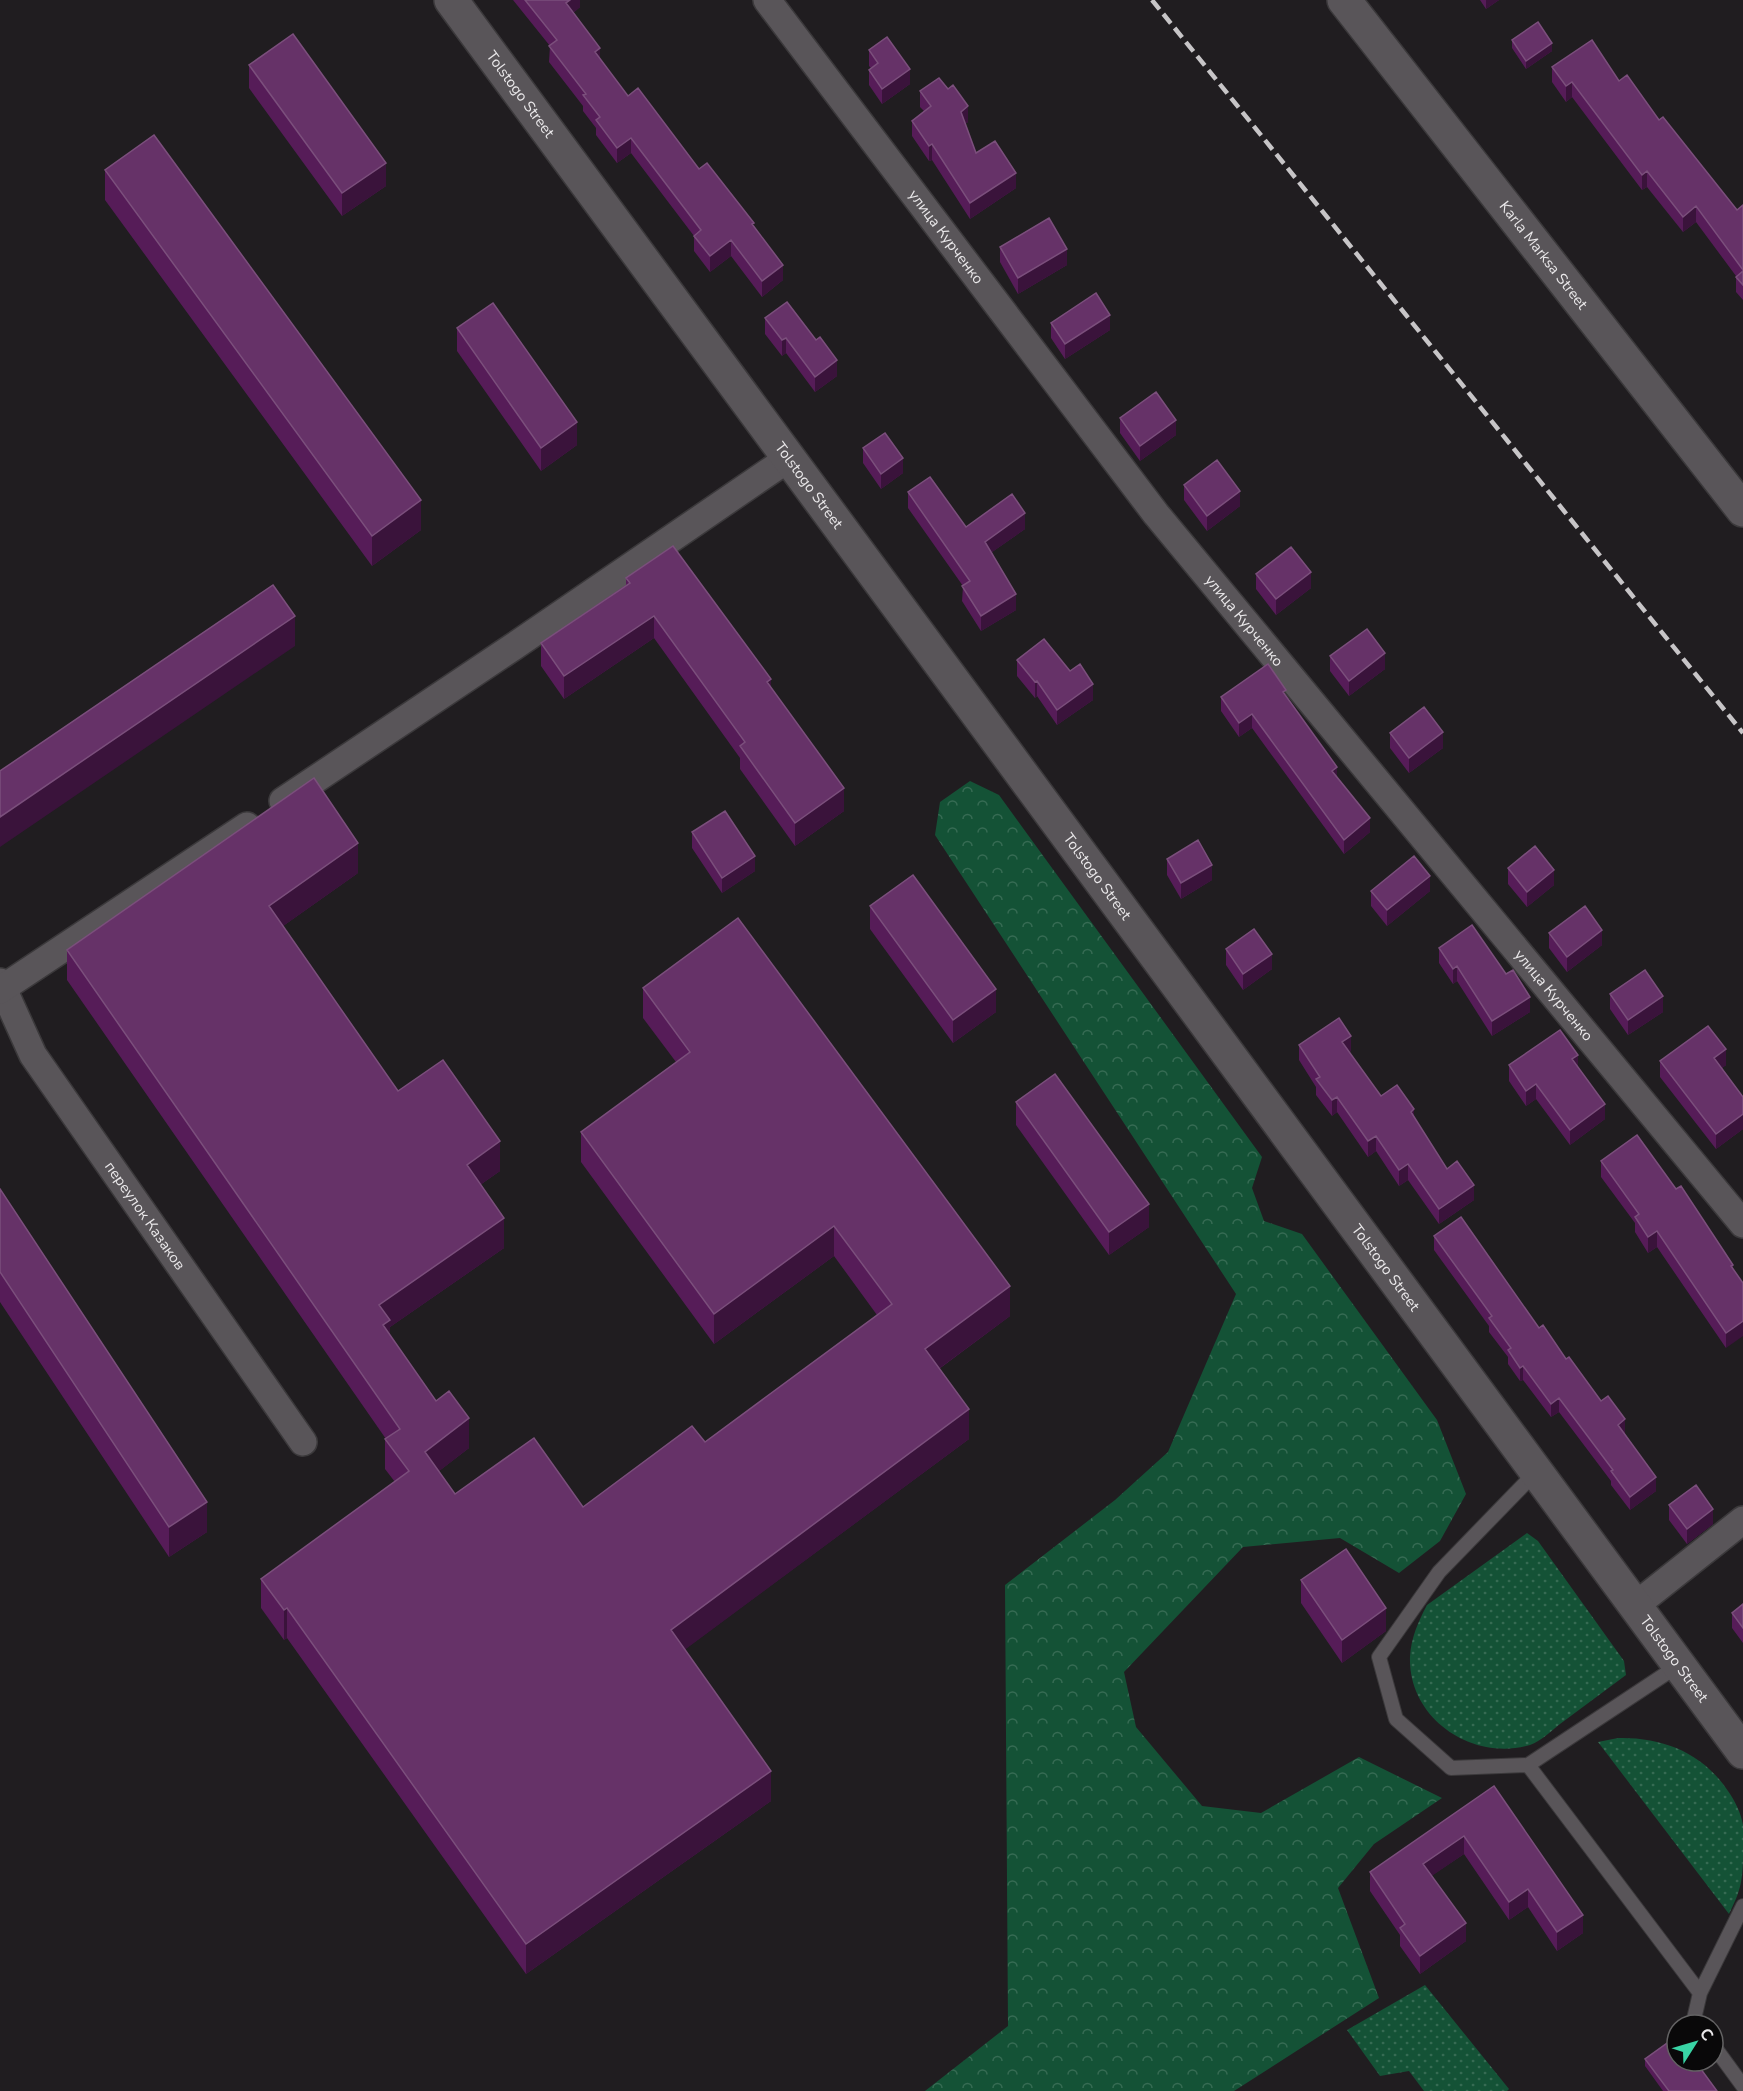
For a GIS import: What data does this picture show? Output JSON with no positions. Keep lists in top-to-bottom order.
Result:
{
  "streets": {
    "main road": ["Tolstogo Street", "Karla Marksa Street"],
    "street": ["улица Курченко", "переулок Казаков"]
  },
  "north": "top right"
}
